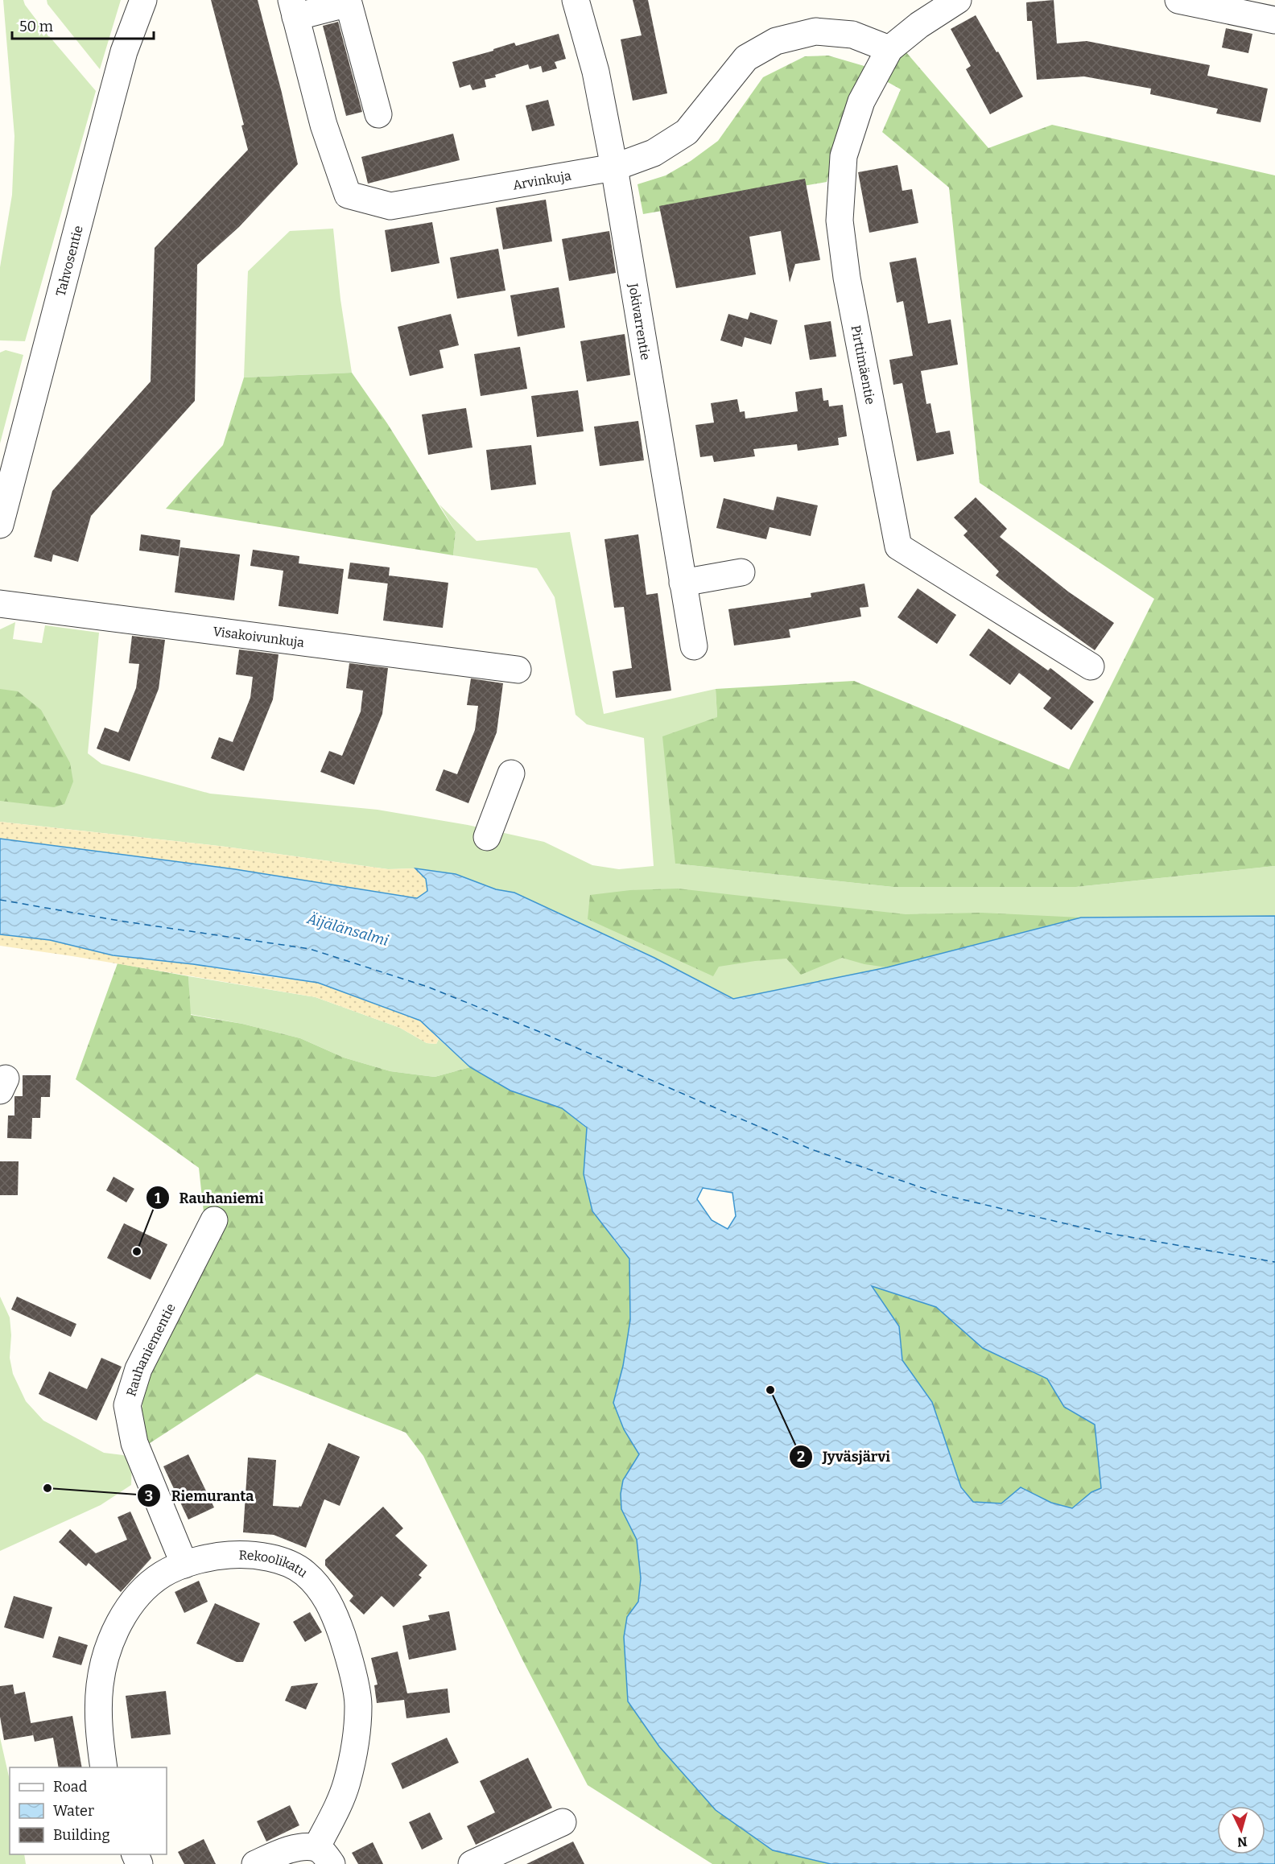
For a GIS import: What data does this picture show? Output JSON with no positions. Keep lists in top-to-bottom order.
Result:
{
  "streets": {
    "street": [
      "Arvinkuja",
      "Tahvosentie",
      "Jokivarrentie",
      "Pirttimäentie",
      "Visakoivunkuja",
      "Rauhaniementie",
      "Rekoolikatu"
    ]
  },
  "crossings": [
    ["Arvinkuja", "Jokivarrentie"],
    ["Arvinkuja", "Pirttimäentie"],
    ["Rauhaniementie", "Rekoolikatu"]
  ],
  "water": ["Äijälänsalmi"],
  "places": ["Rauhaniemi", "Jyväsjärvi", "Riemuranta"],
  "legend": ["Road", "Water", "Building"],
  "scale_bar": "50 m",
  "north": "bottom"
}
